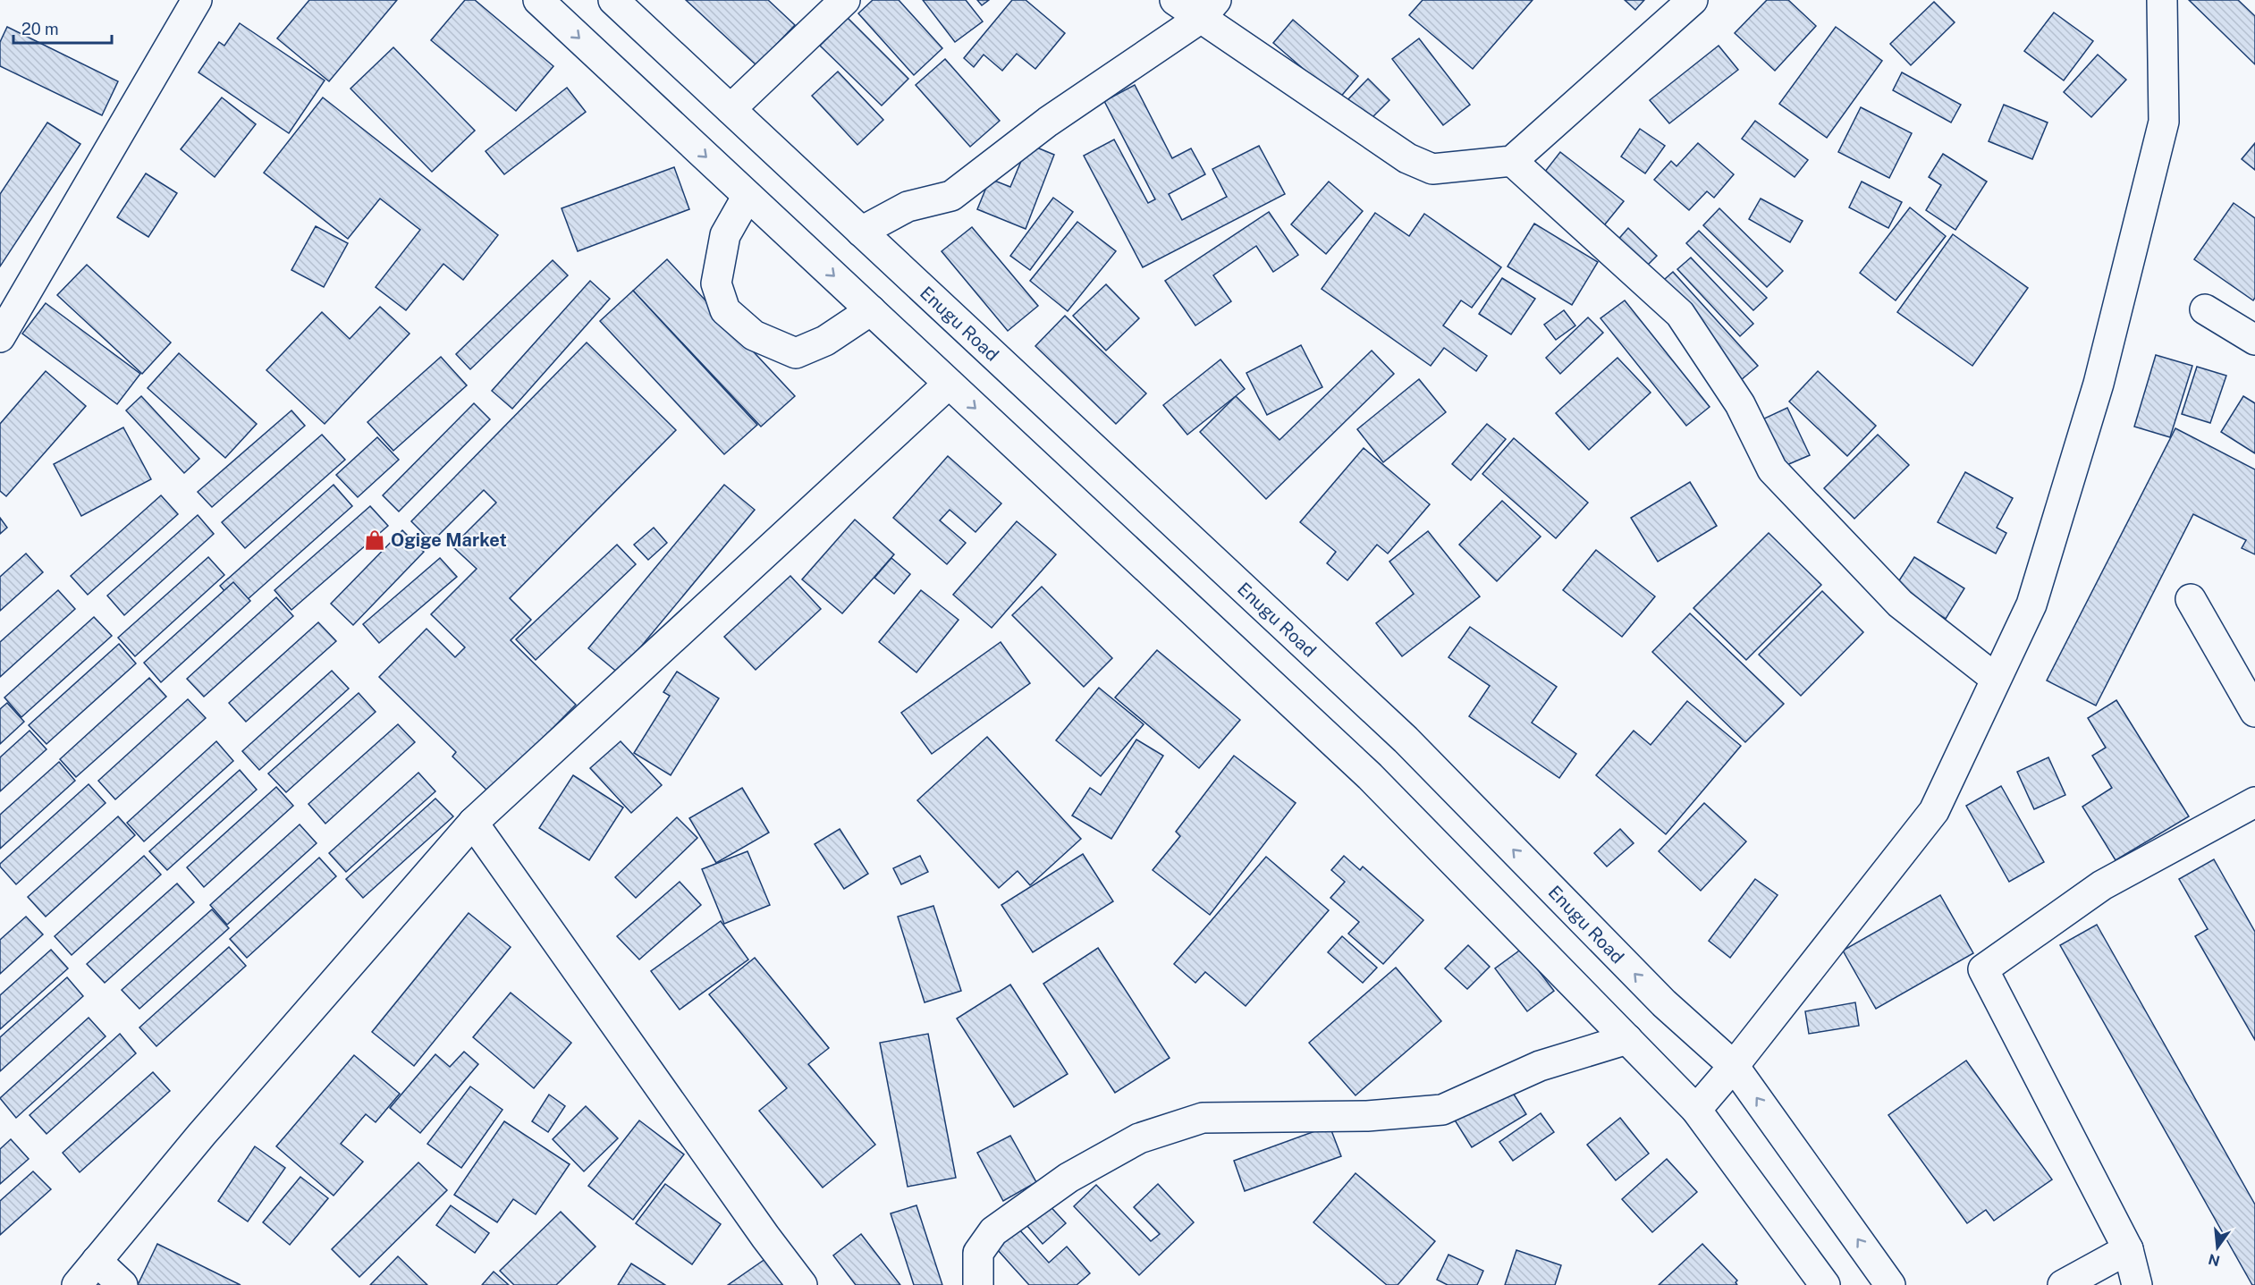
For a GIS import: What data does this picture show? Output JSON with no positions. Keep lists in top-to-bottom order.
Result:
{
  "streets": {
    "street": ["Enugu Road"]
  },
  "places": {
    "shop": ["Ogige Market"]
  },
  "scale_bar": "20 m",
  "north": "bottom"
}
